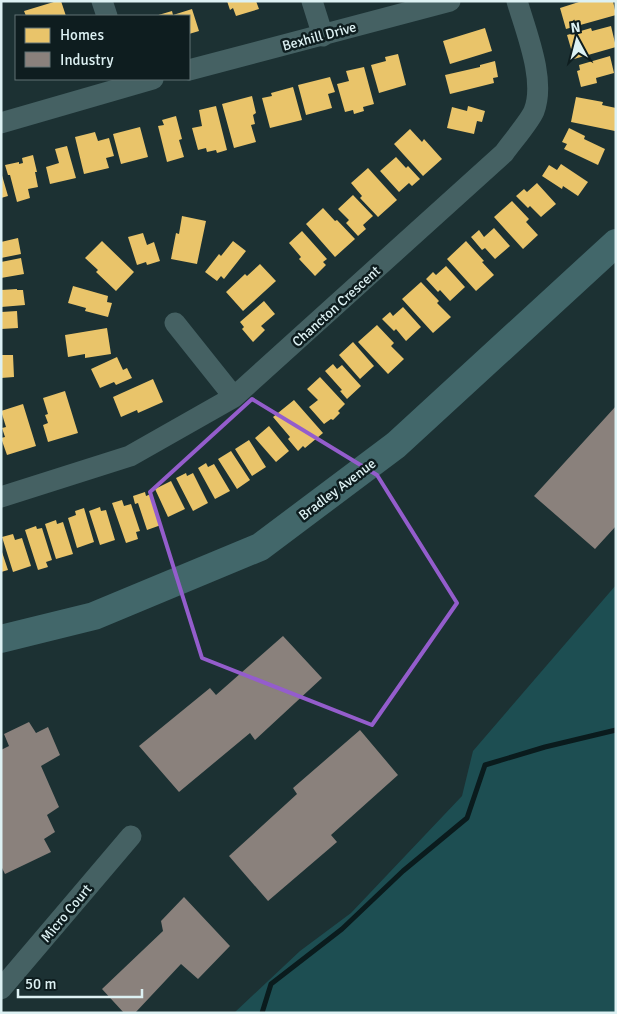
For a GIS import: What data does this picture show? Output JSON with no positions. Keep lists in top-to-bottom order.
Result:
{
  "streets": {
    "main road": ["Bradley Avenue"],
    "street": ["Bexhill Drive", "Chancton Crescent", "Micro Court"]
  },
  "legend": ["Homes", "Industry"],
  "scale_bar": "50 m",
  "north": "top"
}
